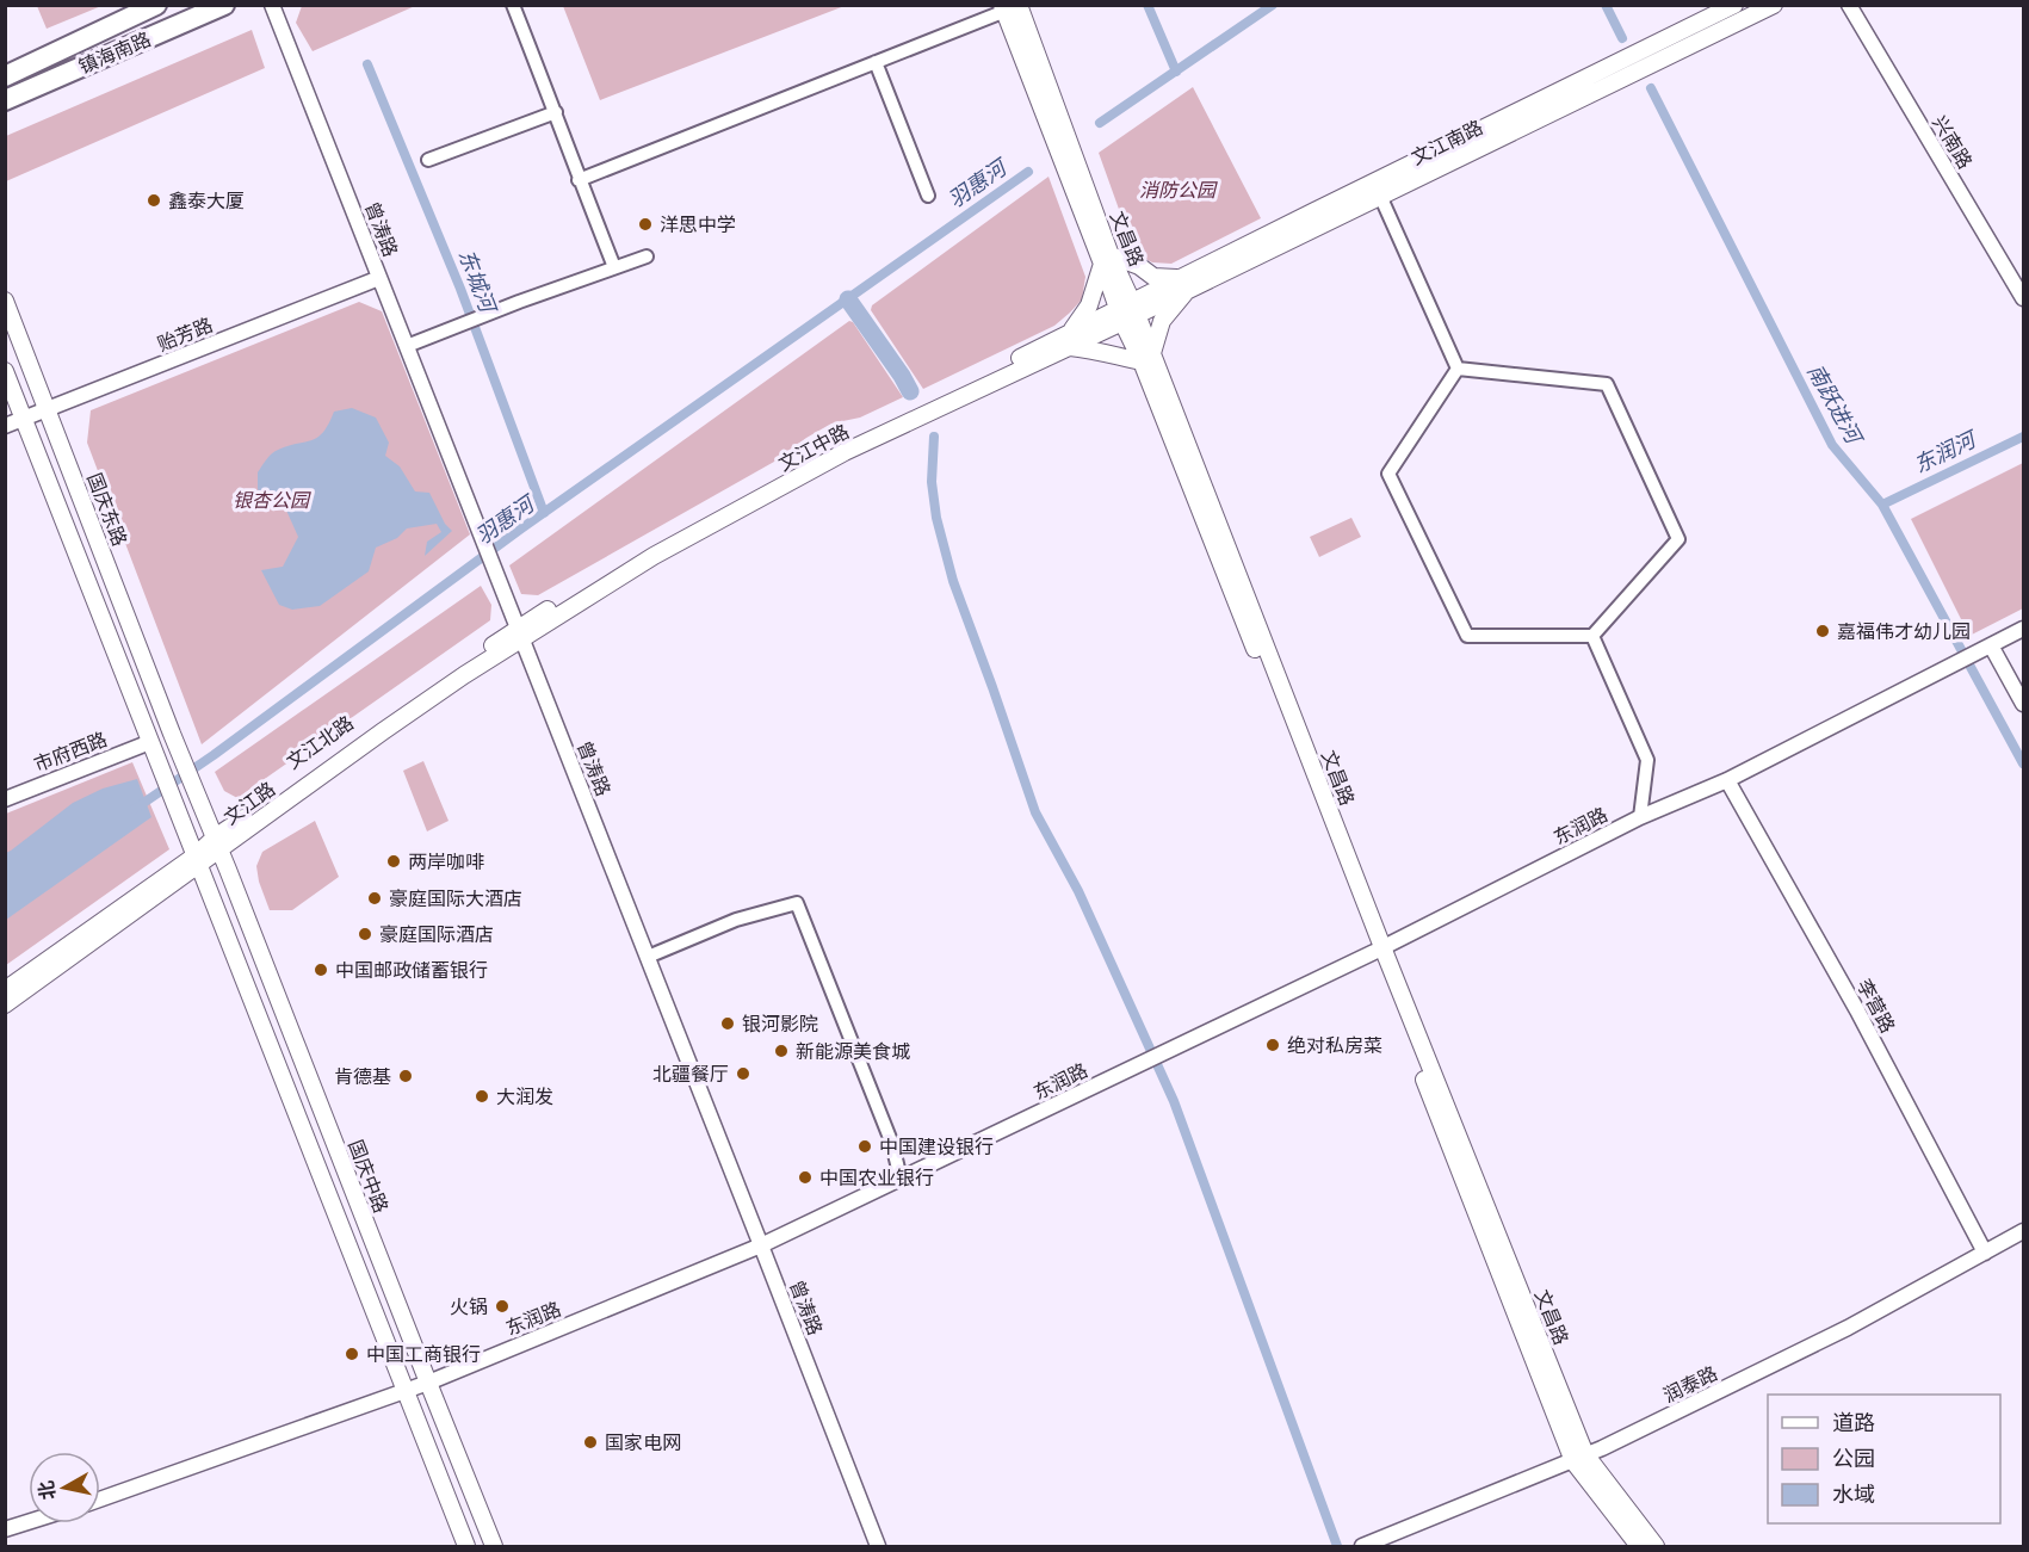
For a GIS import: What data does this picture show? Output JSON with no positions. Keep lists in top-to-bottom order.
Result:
{
  "streets": {
    "highway": ["镇海南路"],
    "main road": [
      "文江南路",
      "文昌路",
      "文江中路",
      "国庆东路",
      "文江路",
      "国庆中路"
    ],
    "street": [
      "兴南路",
      "曾涛路",
      "贻芳路",
      "市府西路",
      "东润路",
      "李营路",
      "润泰路"
    ]
  },
  "crossings": [
    ["文江南路", "文昌路"],
    ["文江南路", "文江中路"],
    ["曾涛路", "贻芳路"],
    ["曾涛路", "文江中路"],
    ["曾涛路", "文江路"],
    ["曾涛路", "东润路"],
    ["文昌路", "文江中路"],
    ["文昌路", "东润路"],
    ["文昌路", "润泰路"],
    ["贻芳路", "国庆东路"],
    ["文江中路", "文江路"],
    ["国庆东路", "国庆中路"],
    ["文江路", "国庆中路"],
    ["东润路", "李营路"],
    ["东润路", "国庆中路"],
    ["李营路", "润泰路"]
  ],
  "water": [
    "羽惠河",
    "东城河",
    "南跃进河",
    "东润河"
  ],
  "parks": ["消防公园", "银杏公园"],
  "places": [
    "鑫泰大厦",
    "洋思中学",
    "嘉福伟才幼儿园",
    "两岸咖啡",
    "豪庭国际大酒店",
    "豪庭国际酒店",
    "中国邮政储蓄银行",
    "银河影院",
    "绝对私房菜",
    "新能源美食城",
    "北疆餐厅",
    "肯德基",
    "大润发",
    "中国建设银行",
    "中国农业银行",
    "火锅",
    "中国工商银行",
    "国家电网"
  ],
  "legend": ["道路", "公园", "水域"],
  "north": "left"
}
